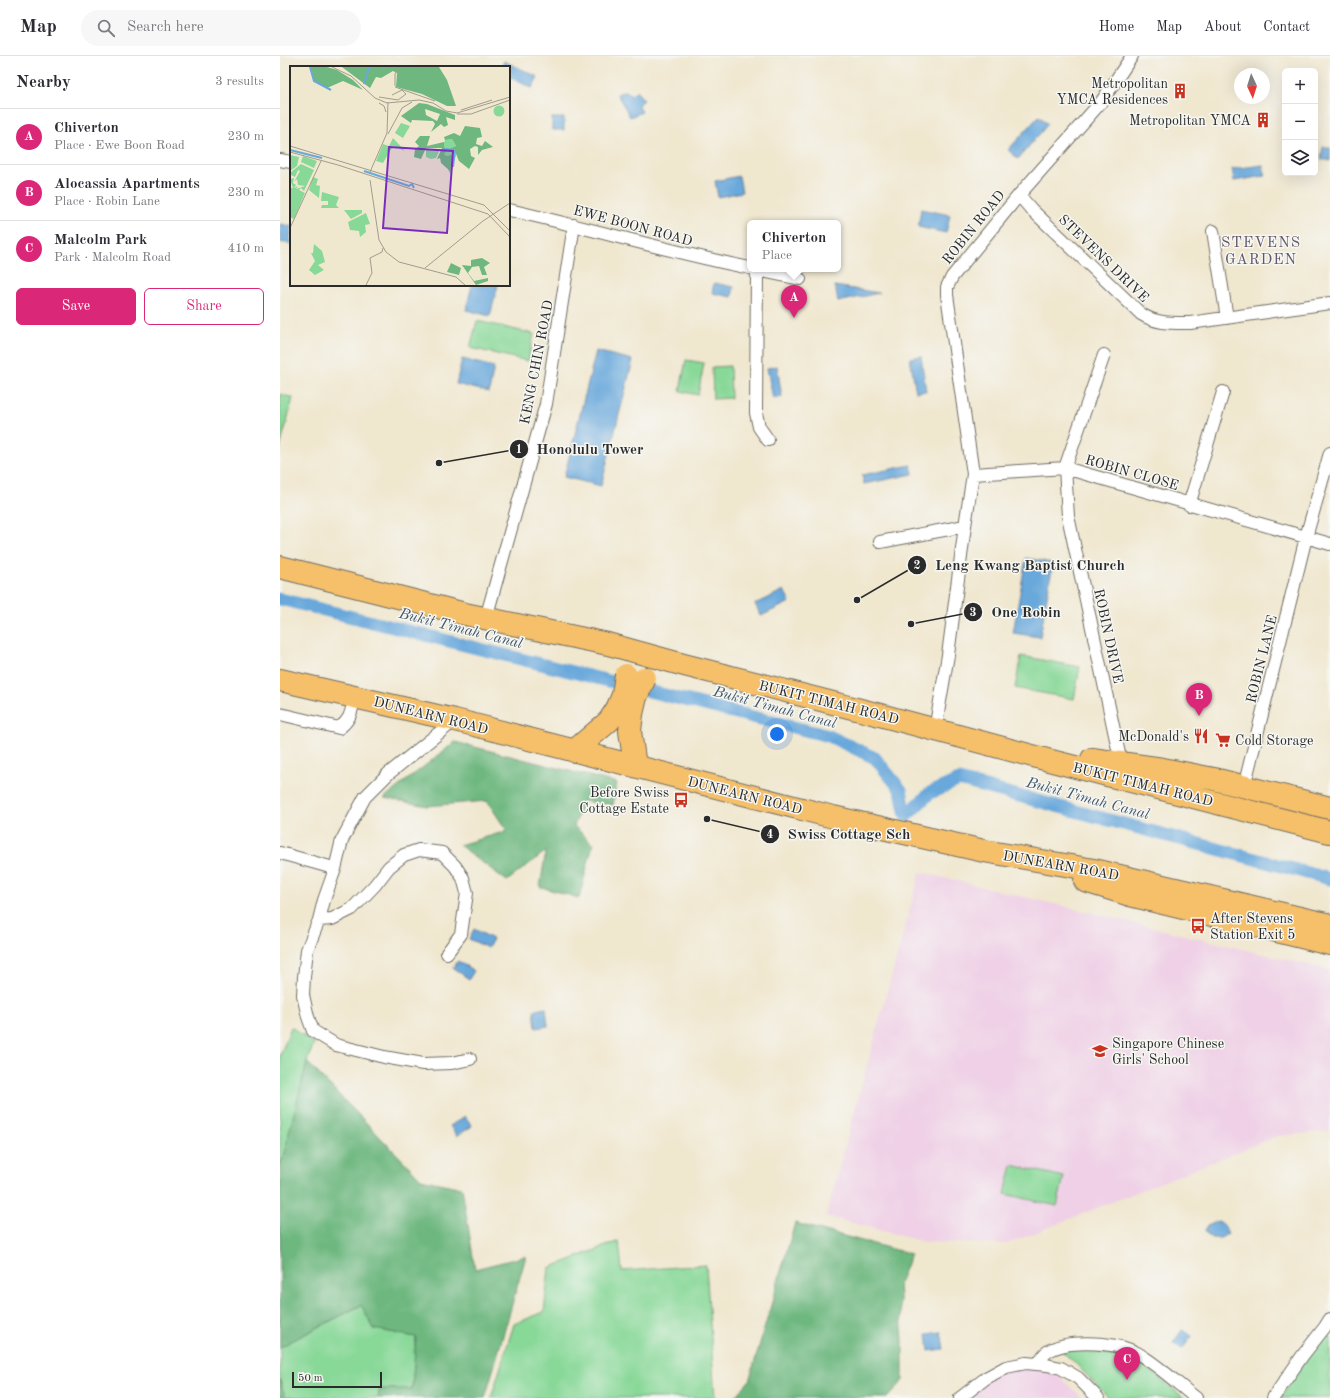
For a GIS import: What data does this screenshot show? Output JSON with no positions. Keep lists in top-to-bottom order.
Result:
{
  "streets": {
    "highway": ["BUKIT TIMAH ROAD", "DUNEARN ROAD"],
    "street": [
      "EWE BOON ROAD",
      "ROBIN ROAD",
      "STEVENS DRIVE",
      "KENG CHIN ROAD",
      "ROBIN CLOSE",
      "ROBIN DRIVE",
      "ROBIN LANE"
    ]
  },
  "crossings": [
    ["EWE BOON ROAD", "KENG CHIN ROAD"],
    ["ROBIN ROAD", "STEVENS DRIVE"],
    ["ROBIN ROAD", "ROBIN CLOSE"],
    ["ROBIN ROAD", "BUKIT TIMAH ROAD"],
    ["KENG CHIN ROAD", "BUKIT TIMAH ROAD"],
    ["ROBIN CLOSE", "ROBIN DRIVE"],
    ["ROBIN CLOSE", "ROBIN LANE"]
  ],
  "districts": ["STEVENS GARDEN"],
  "water": ["Bukit Timah Canal"],
  "places": {
    "building": ["Metropolitan YMCA Residences", "Metropolitan YMCA"],
    "other": [
      "Honolulu Tower",
      "Leng Kwang Baptist Church",
      "One Robin",
      "Swiss Cottage Sch"
    ],
    "restaurant": ["McDonald's"],
    "supermarket": ["Cold Storage"],
    "bus stop": ["Before Swiss Cottage Estate", "After Stevens Station Exit 5"],
    "school or university": ["Singapore Chinese Girls' School"]
  },
  "scale_bar": "50 m",
  "north": "bottom",
  "page": {
    "header": "Map",
    "search": "Search here",
    "nav": [
      "Home",
      "Map",
      "About",
      "Contact"
    ],
    "heading": ["Nearby", "3 results"],
    "map_buttons": ["+", "−"],
    "list": [
      {
        "mark": "A",
        "name": "Chiverton",
        "note": "Place · Ewe Boon Road",
        "value": "230 m"
      },
      {
        "mark": "B",
        "name": "Alocassia Apartments",
        "note": "Place · Robin Lane",
        "value": "230 m"
      },
      {
        "mark": "C",
        "name": "Malcolm Park",
        "note": "Park · Malcolm Road",
        "value": "410 m"
      }
    ],
    "popup": ["Chiverton", "Place"],
    "buttons": ["Save", "Share"],
    "pins": ["A", "B", "C"],
    "scale": "50 m"
  }
}
